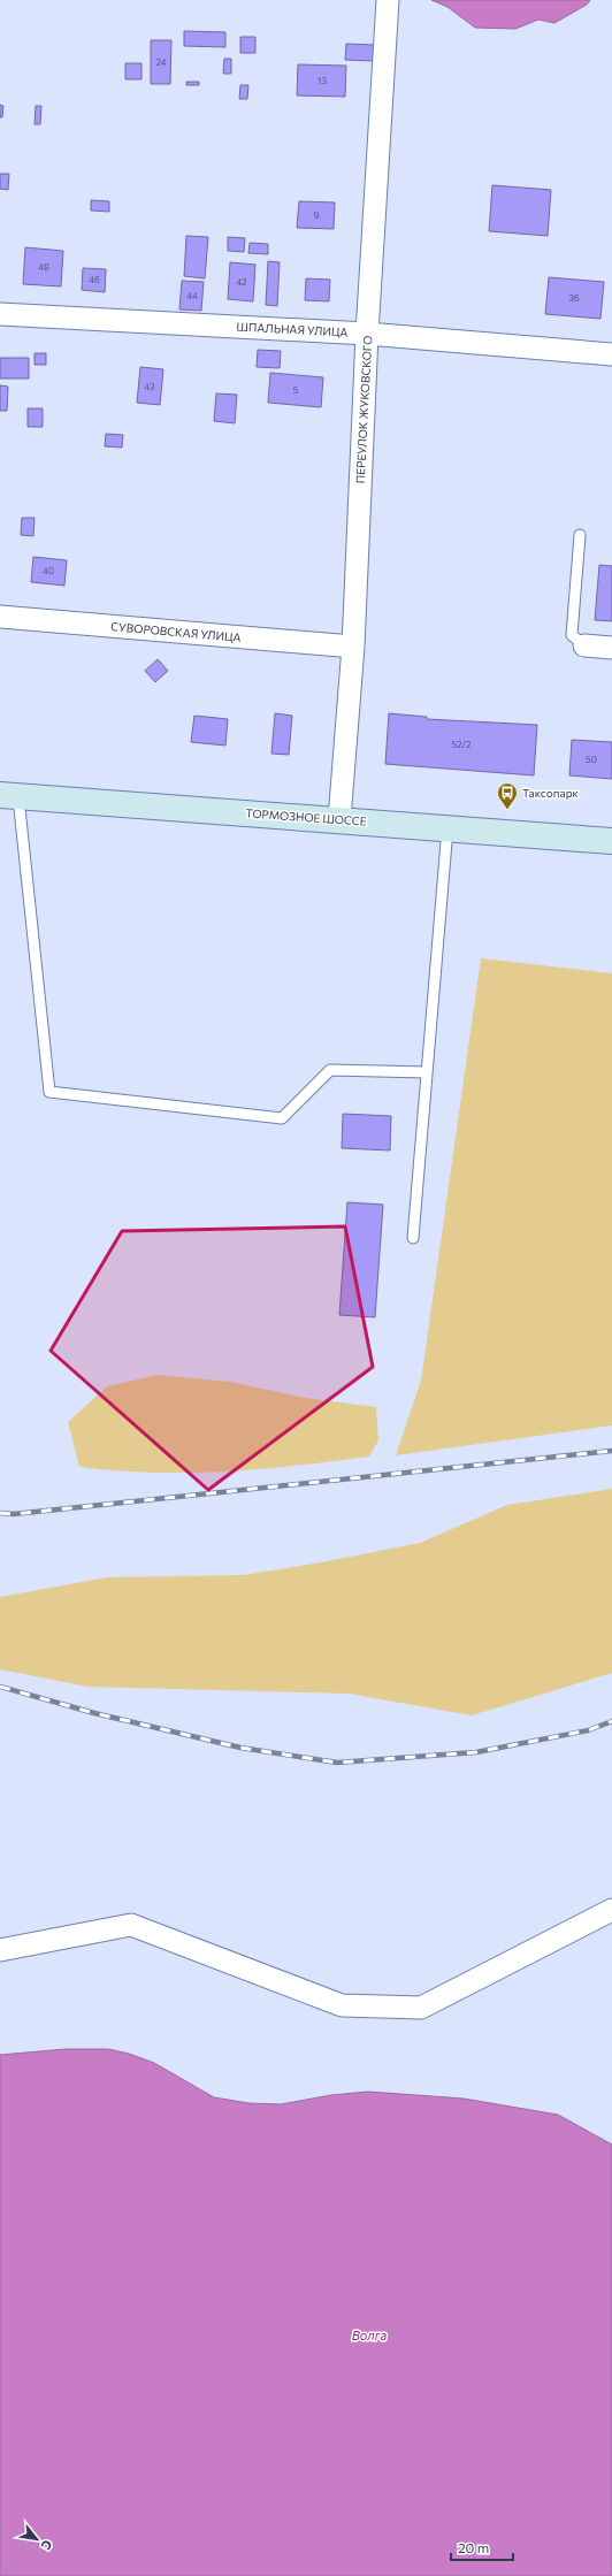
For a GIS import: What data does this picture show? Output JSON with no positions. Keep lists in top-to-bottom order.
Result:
{
  "streets": {
    "street": [
      "ШПАЛЬНАЯ УЛИЦА",
      "ПЕРЕУЛОК ЖУКОВСКОГО",
      "СУВОРОВСКАЯ УЛИЦА",
      "ТОРМОЗНОЕ ШОССЕ"
    ]
  },
  "crossings": [
    ["ШПАЛЬНАЯ УЛИЦА", "ПЕРЕУЛОК ЖУКОВСКОГО"],
    ["ПЕРЕУЛОК ЖУКОВСКОГО", "СУВОРОВСКАЯ УЛИЦА"],
    ["ПЕРЕУЛОК ЖУКОВСКОГО", "ТОРМОЗНОЕ ШОССЕ"]
  ],
  "water": ["Волга"],
  "places": {
    "bus stop": ["Таксопарк"]
  },
  "house_numbers": [
    "24",
    "13",
    "9",
    "48",
    "46",
    "42",
    "44",
    "36",
    "43",
    "5",
    "40",
    "52/2",
    "50"
  ],
  "scale_bar": "20 m",
  "north": "bottom right"
}
